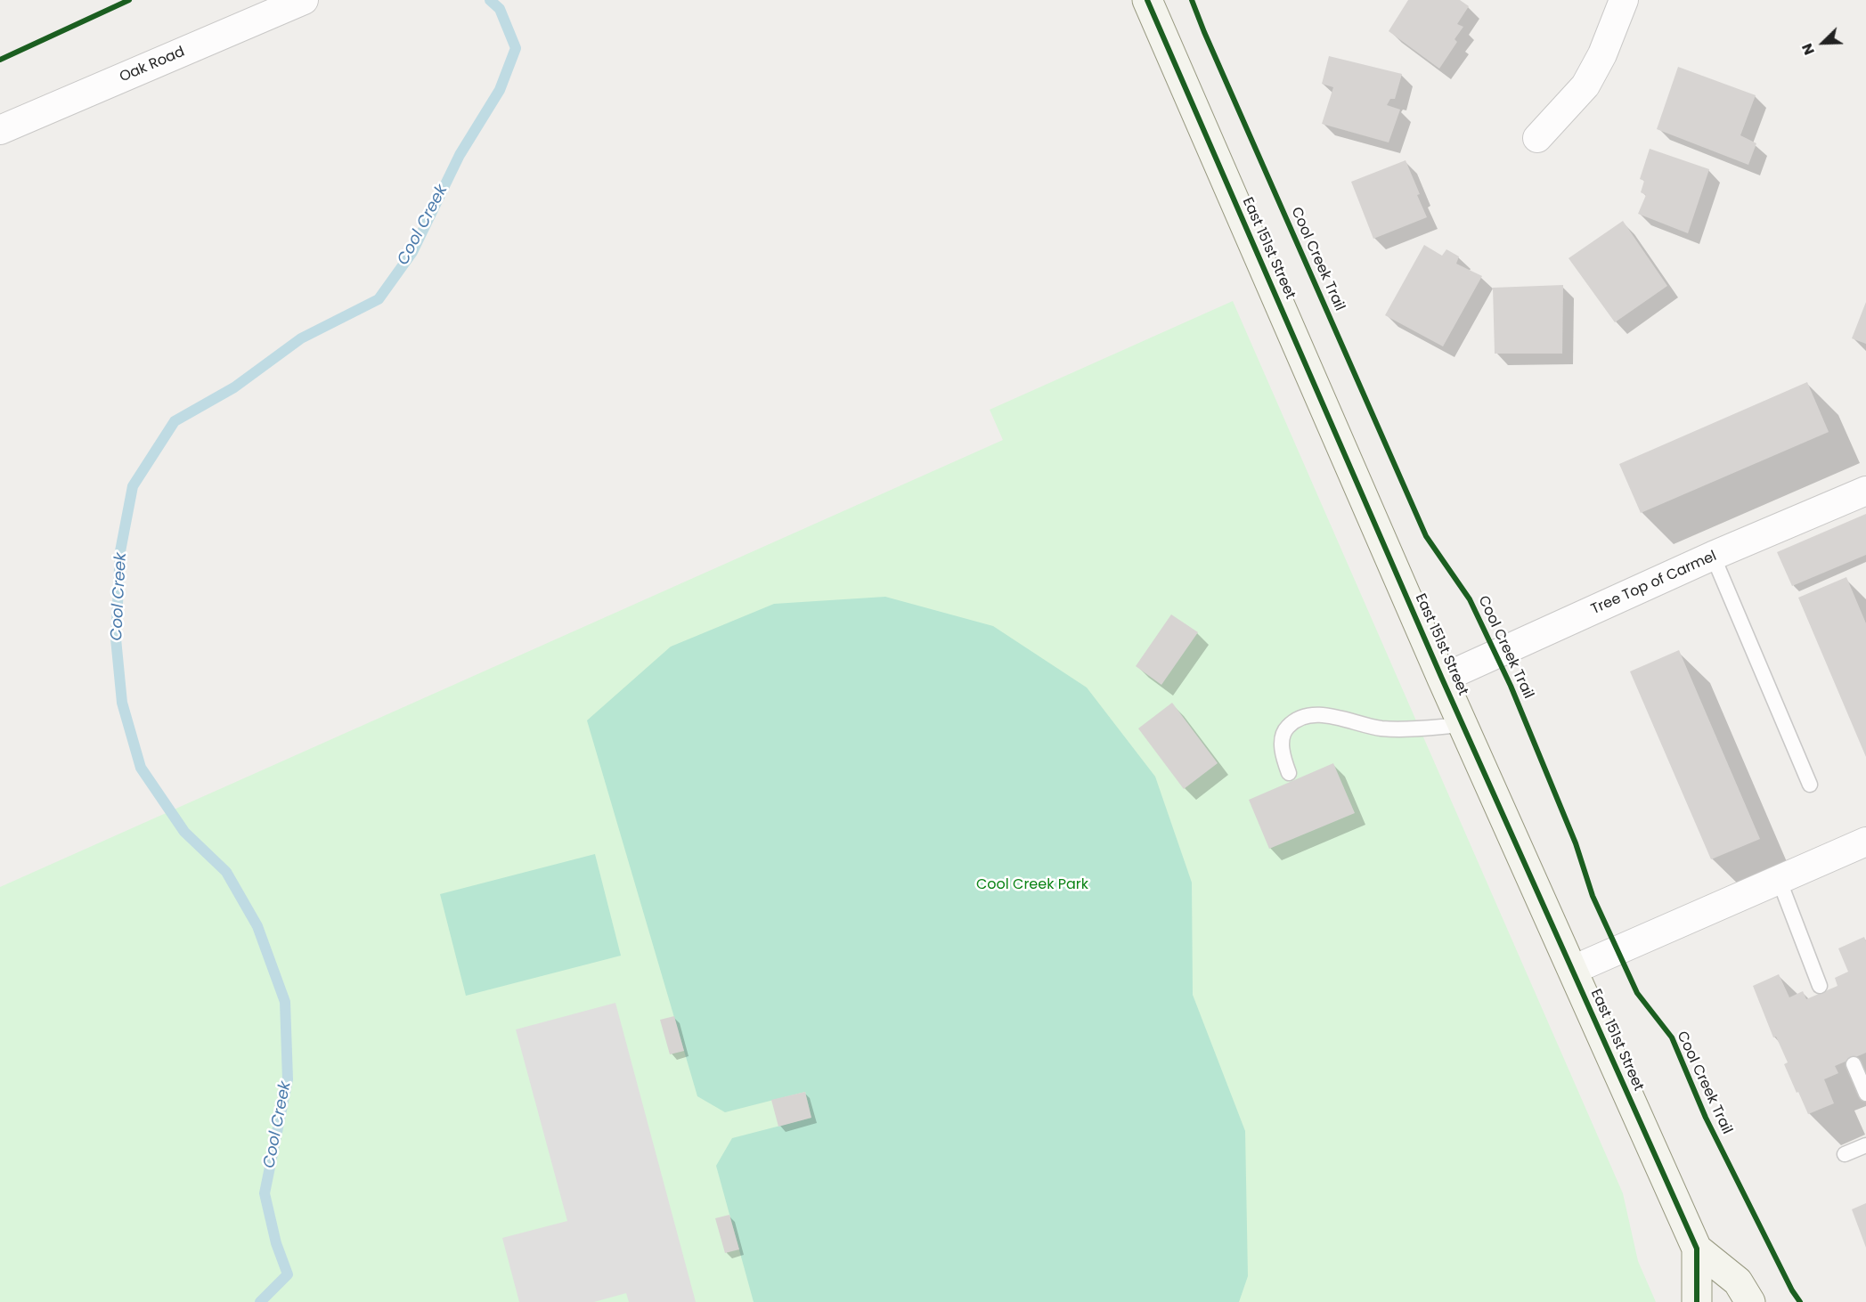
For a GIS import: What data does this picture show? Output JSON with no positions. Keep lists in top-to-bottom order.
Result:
{
  "streets": {
    "street": ["Oak Road", "East 151st Street", "Tree Top of Carmel"],
    "cycle path": ["Cool Creek Trail"]
  },
  "crossings": [
    ["East 151st Street", "Tree Top of Carmel"]
  ],
  "water": ["Cool Creek"],
  "parks": ["Cool Creek Park"],
  "north": "bottom left"
}
